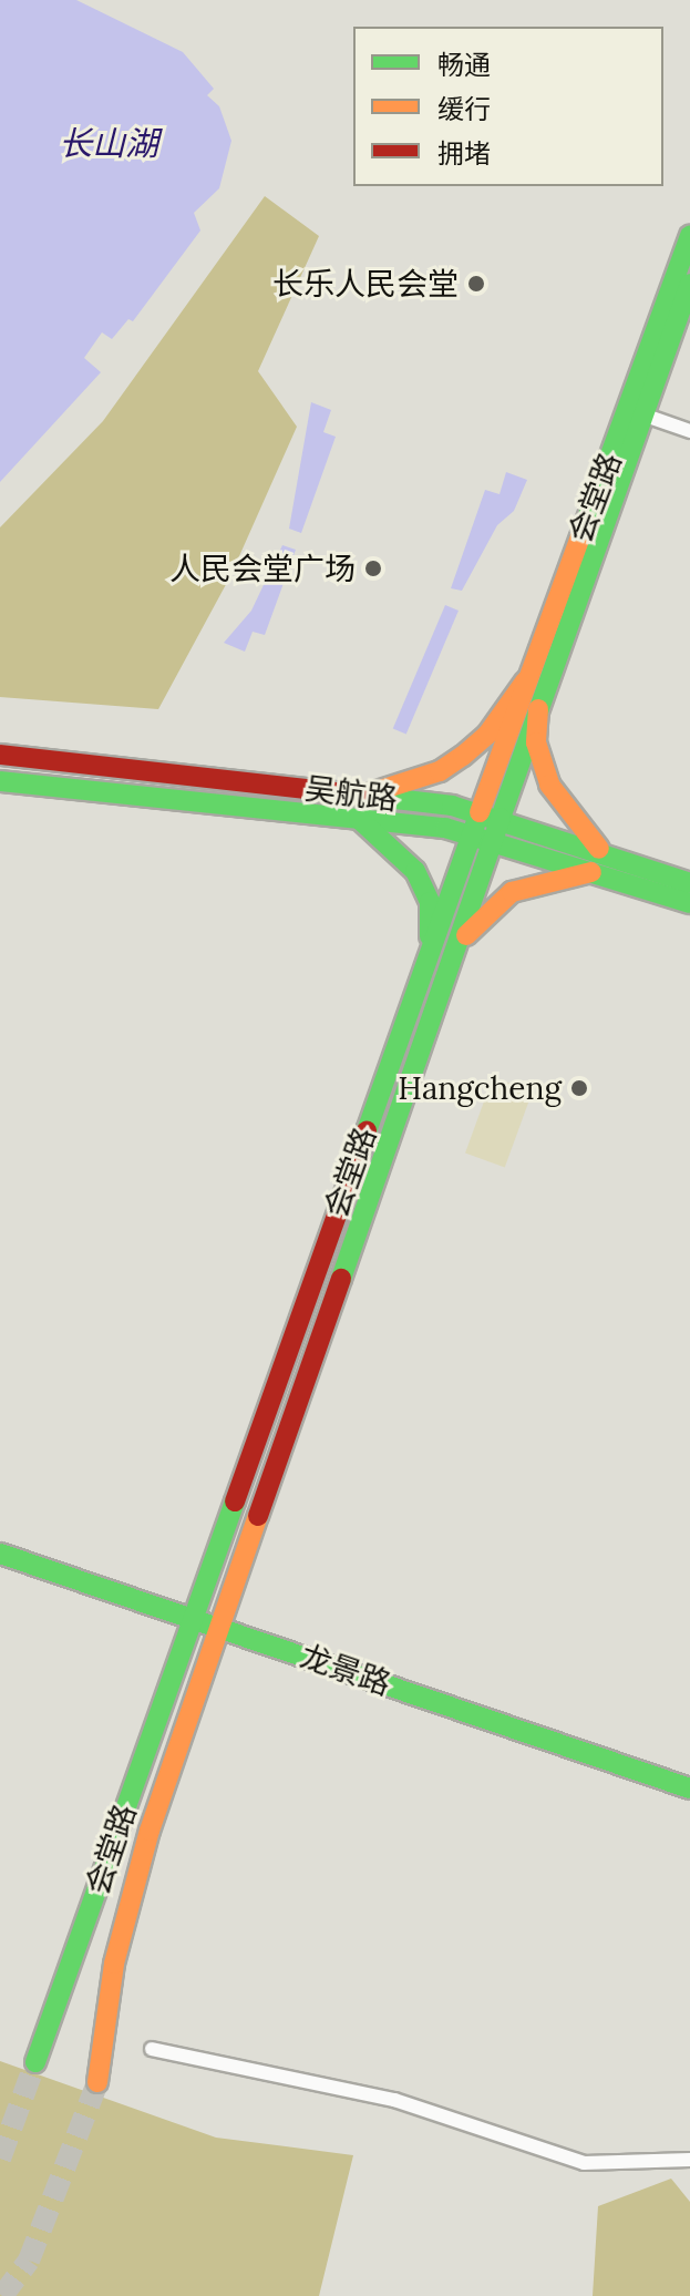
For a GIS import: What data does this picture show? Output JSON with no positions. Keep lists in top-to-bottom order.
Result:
{
  "streets": {
    "main road": ["会堂路", "吴航路", "龙景路"]
  },
  "crossings": [
    ["会堂路", "吴航路"],
    ["会堂路", "龙景路"]
  ],
  "water": ["长山湖"],
  "places": ["长乐人民会堂", "人民会堂广场", "Hangcheng"],
  "legend": ["畅通", "缓行", "拥堵"]
}
